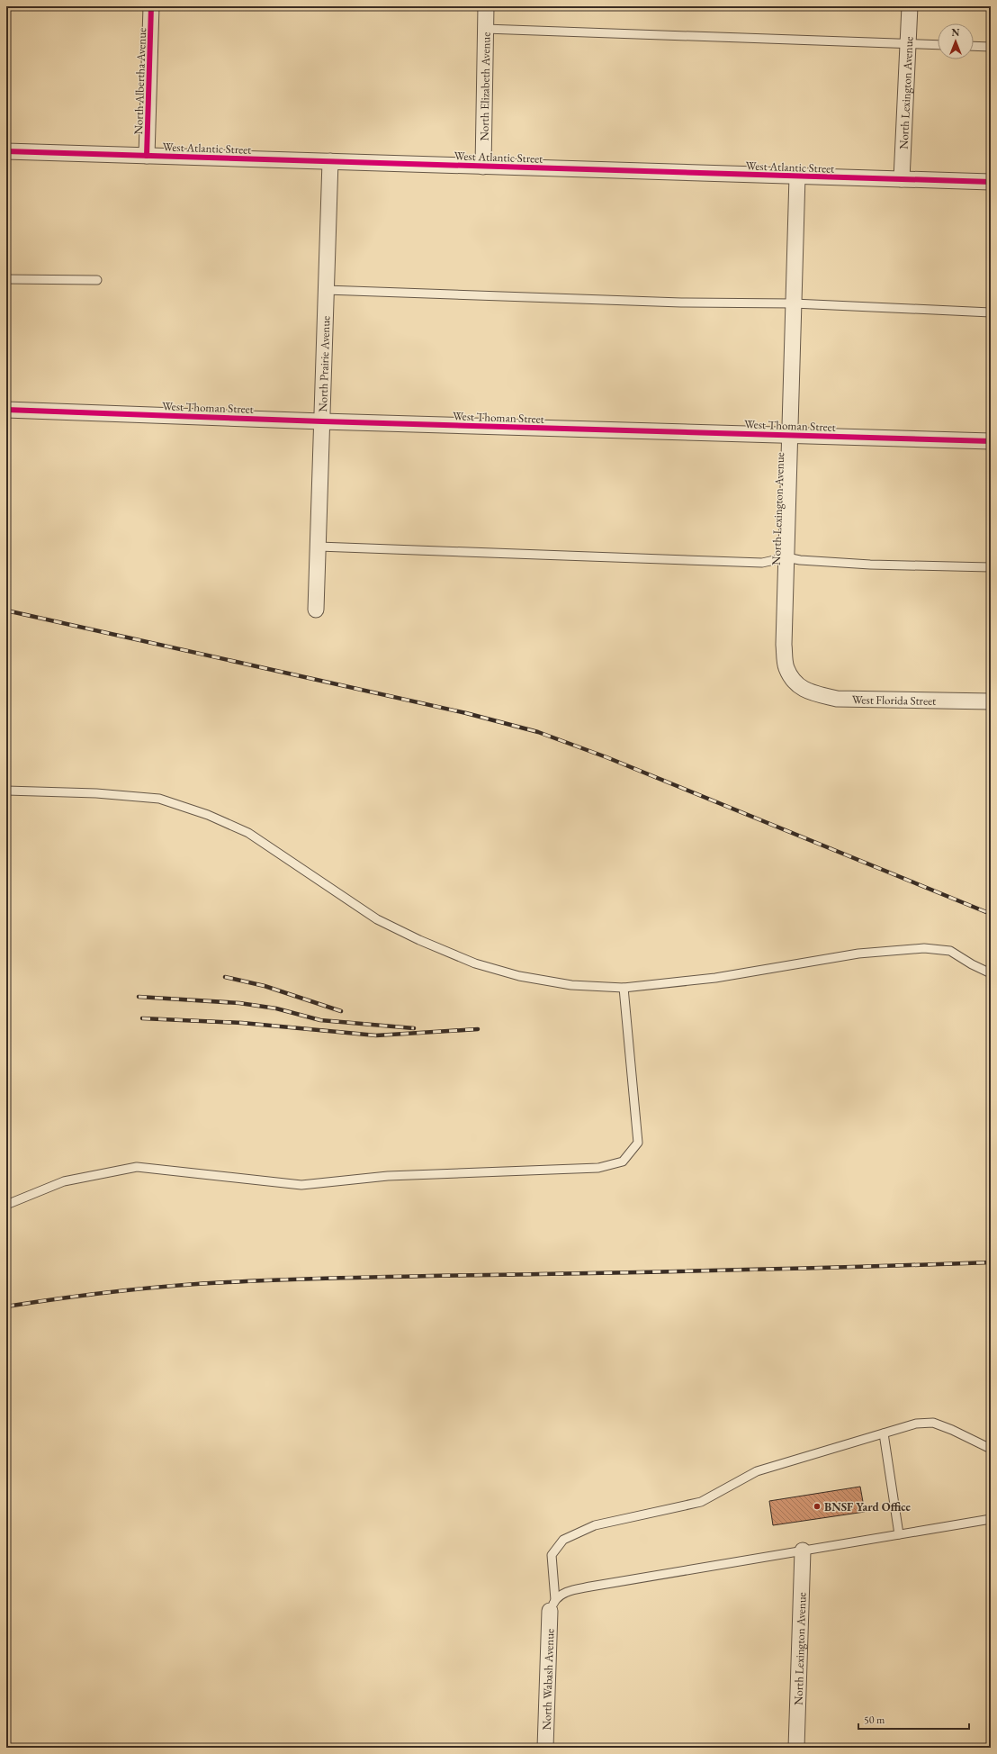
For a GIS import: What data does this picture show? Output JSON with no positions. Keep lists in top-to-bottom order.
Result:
{
  "streets": {
    "street": [
      "North Albertha Avenue",
      "North Elizabeth Avenue",
      "North Lexington Avenue",
      "West Atlantic Street",
      "North Prairie Avenue",
      "West Thoman Street",
      "West Florida Street",
      "North Wabash Avenue"
    ]
  },
  "crossings": [
    ["North Albertha Avenue", "West Atlantic Street"],
    ["North Elizabeth Avenue", "West Atlantic Street"],
    ["North Lexington Avenue", "West Atlantic Street"],
    ["North Lexington Avenue", "West Thoman Street"],
    ["North Lexington Avenue", "West Florida Street"],
    ["West Atlantic Street", "North Prairie Avenue"],
    ["North Prairie Avenue", "West Thoman Street"]
  ],
  "places": ["BNSF Yard Office"],
  "scale_bar": "50 m",
  "north": "top"
}
